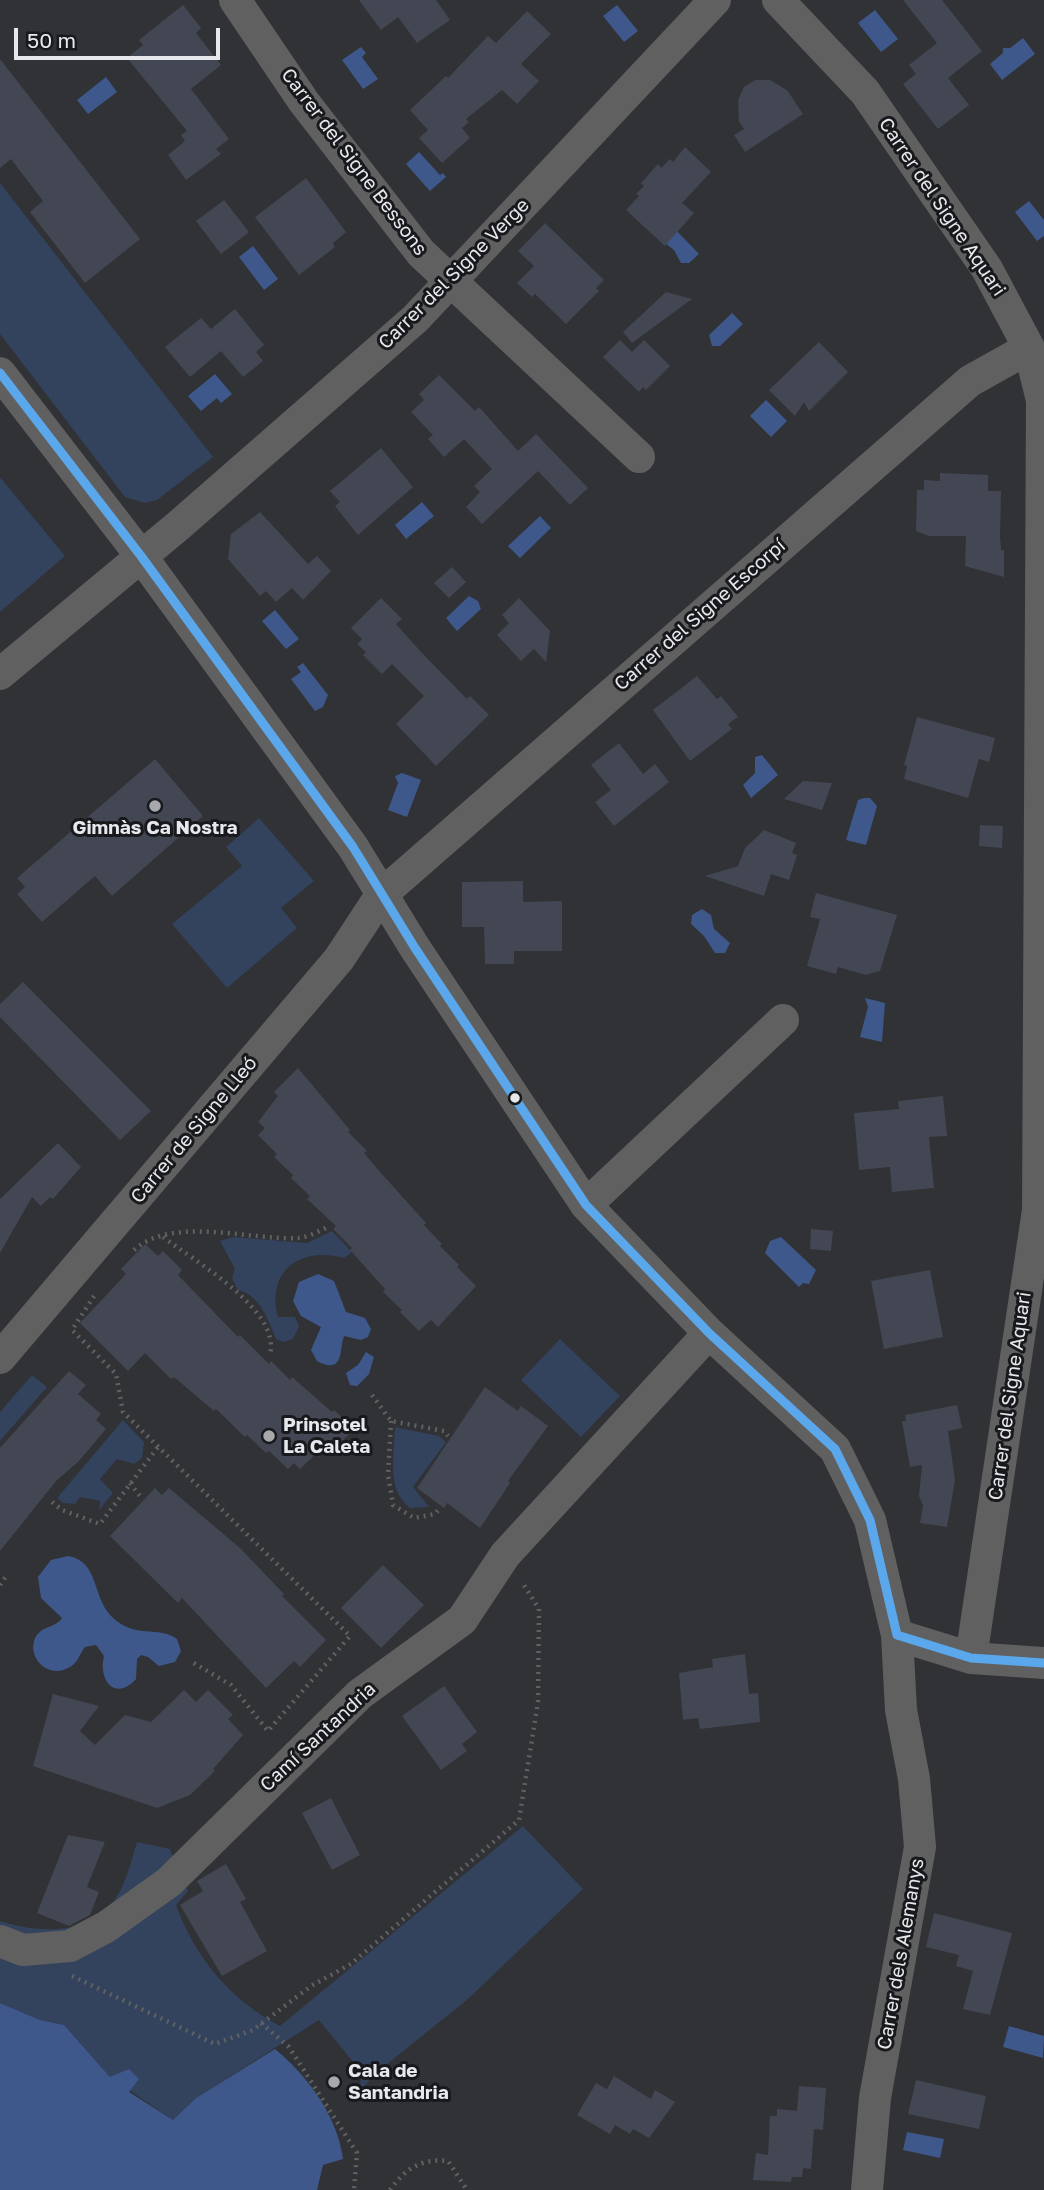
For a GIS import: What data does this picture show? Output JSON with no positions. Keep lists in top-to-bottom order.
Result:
{
  "streets": {
    "street": [
      "Carrer del Signe Bessons",
      "Carrer del Signe Aquari",
      "Carrer del Signe Verge",
      "Carrer del Signe Escorpí",
      "Carrer de Signe Lleó",
      "Camí Santandria",
      "Carrer dels Alemanys"
    ]
  },
  "crossings": [
    ["Carrer del Signe Bessons", "Carrer del Signe Verge"],
    ["Carrer del Signe Aquari", "Carrer del Signe Escorpí"],
    ["Carrer del Signe Verge", "Carrer dels Alemanys"],
    ["Carrer del Signe Escorpí", "Carrer de Signe Lleó"],
    ["Carrer del Signe Escorpí", "Carrer dels Alemanys"],
    ["Carrer de Signe Lleó", "Carrer dels Alemanys"],
    ["Camí Santandria", "Carrer dels Alemanys"]
  ],
  "places": ["Gimnàs Ca Nostra", "Prinsotel La Caleta", "Cala de Santandria"],
  "scale_bar": "50 m"
}
